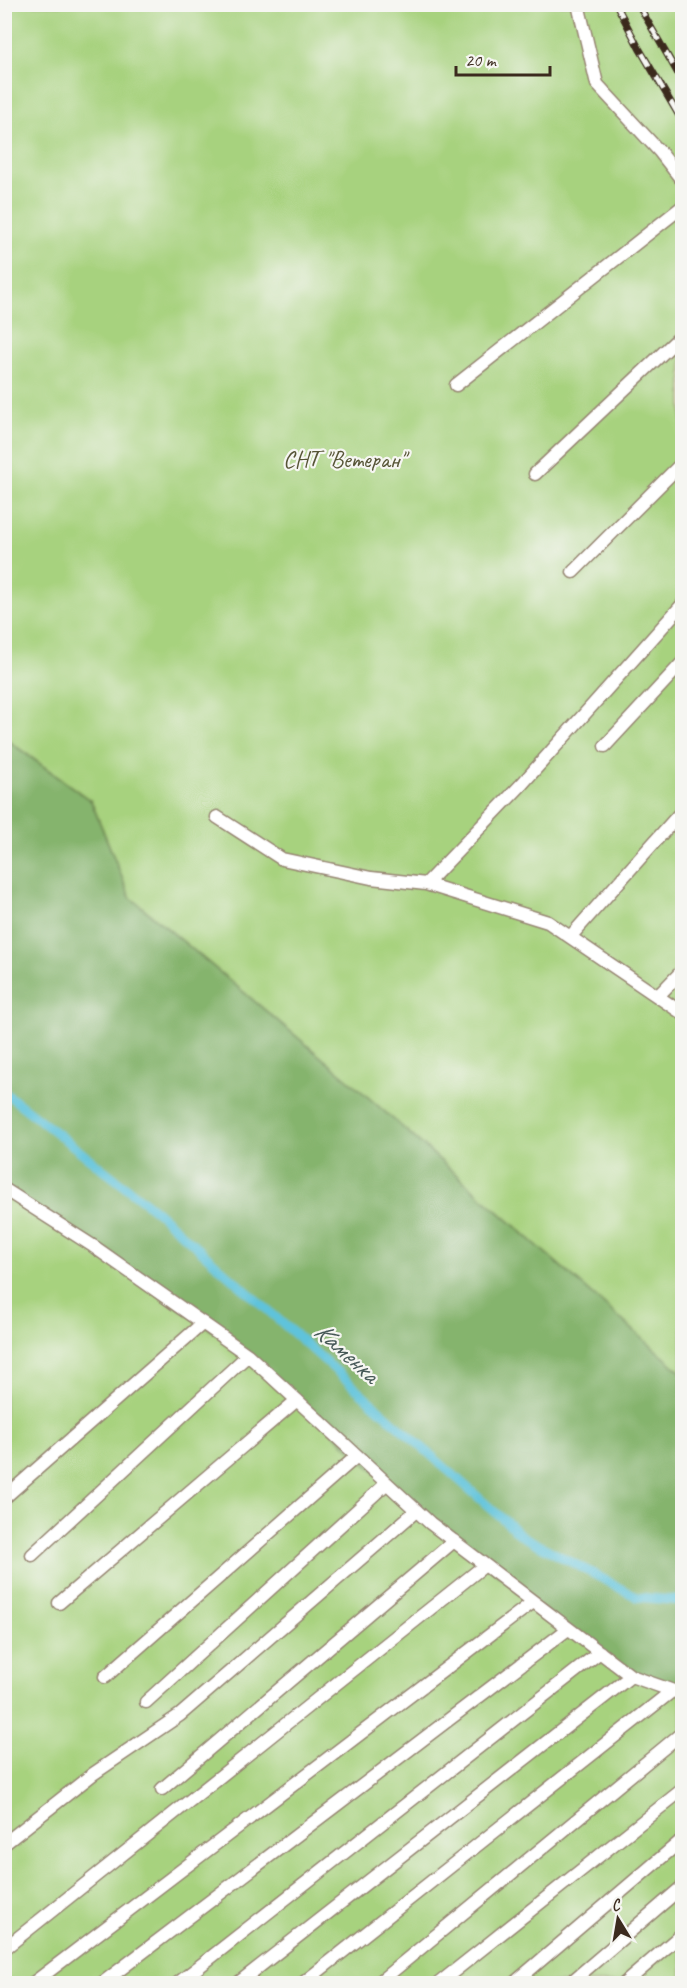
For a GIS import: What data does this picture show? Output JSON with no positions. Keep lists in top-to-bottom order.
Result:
{
  "water": ["Каменка"],
  "parks": ["СНТ \"Ветеран\""],
  "scale_bar": "20 m",
  "north": "top"
}
